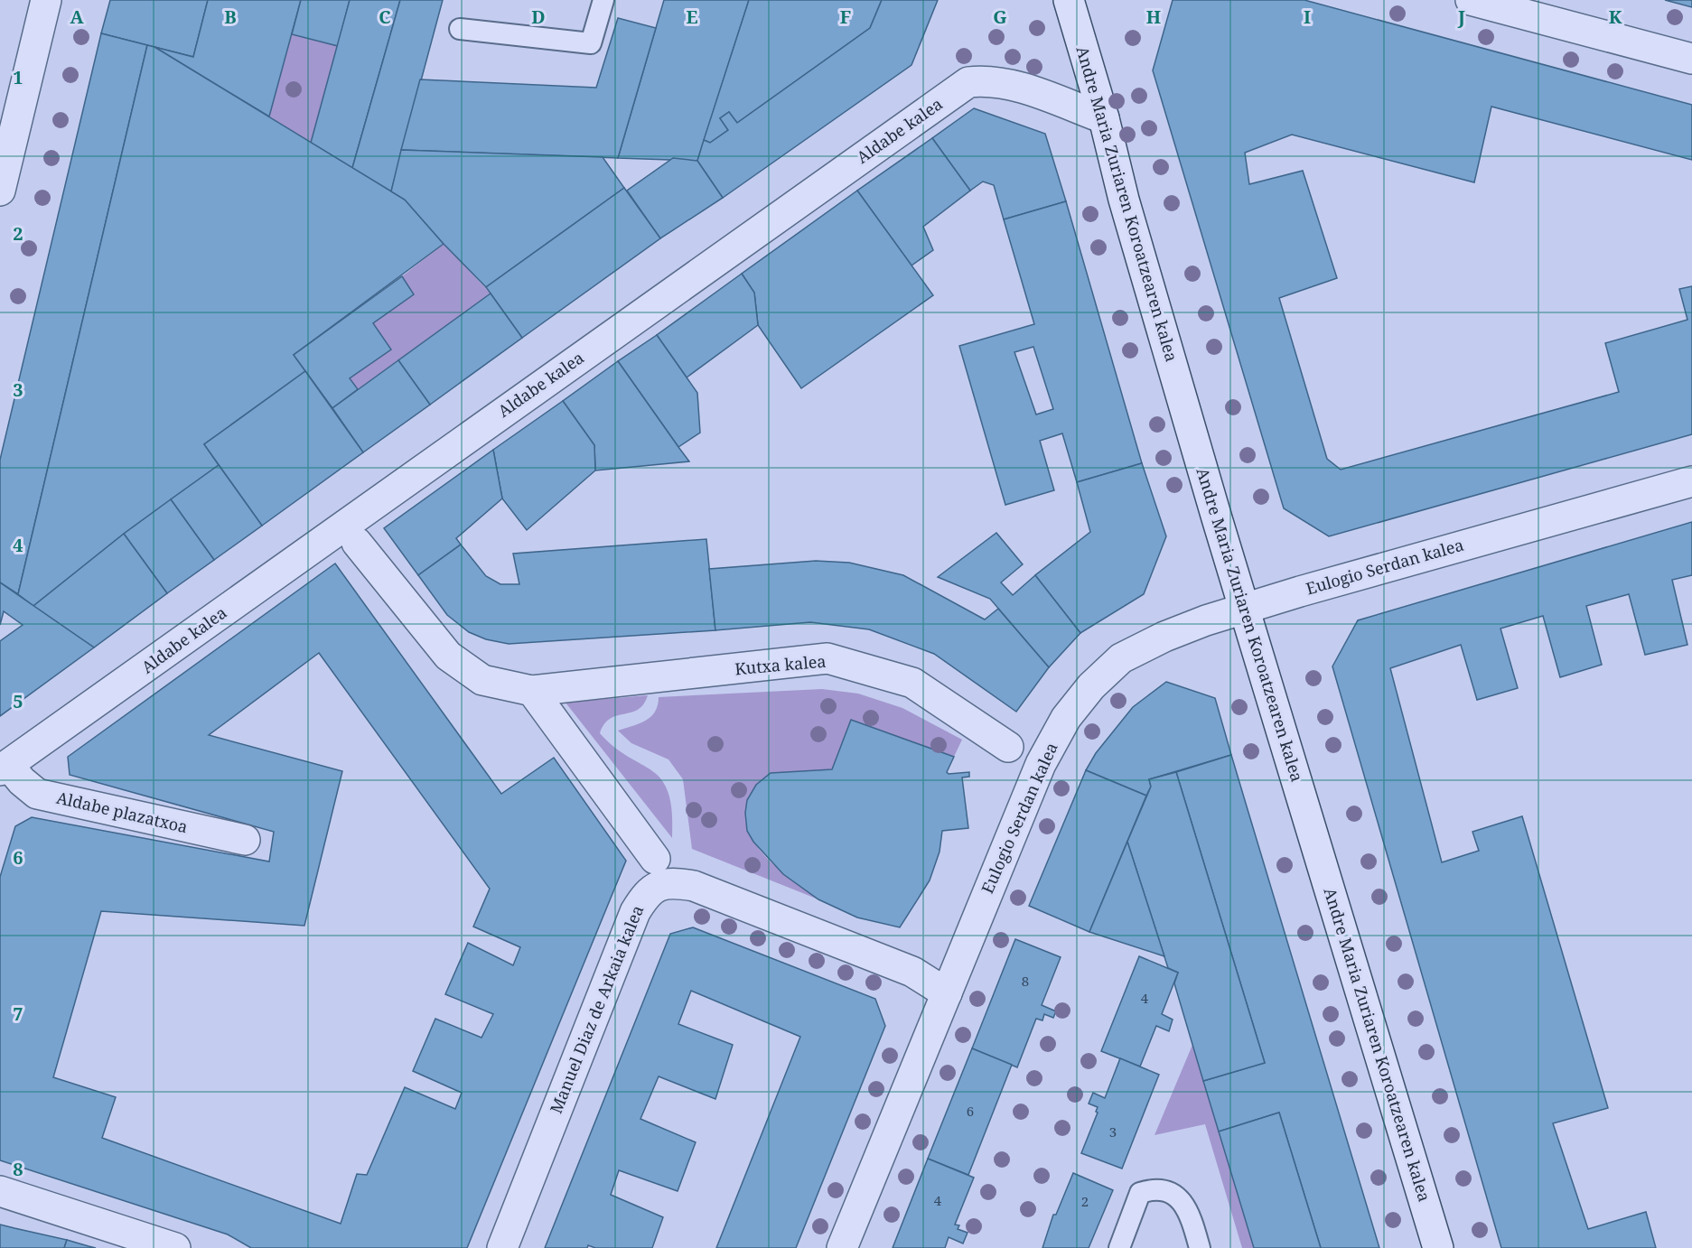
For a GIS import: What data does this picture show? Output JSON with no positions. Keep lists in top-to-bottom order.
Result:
{
  "streets": {
    "street": [
      "Aldabe kalea",
      "Andre Maria Zuriaren Koroatzearen kalea",
      "Eulogio Serdan kalea",
      "Kutxa kalea",
      "Aldabe plazatxoa",
      "Manuel Diaz de Arkaia kalea"
    ]
  },
  "crossings": [
    ["Aldabe kalea", "Andre Maria Zuriaren Koroatzearen kalea"],
    ["Aldabe kalea", "Aldabe plazatxoa"],
    ["Andre Maria Zuriaren Koroatzearen kalea", "Eulogio Serdan kalea"],
    ["Eulogio Serdan kalea", "Manuel Diaz de Arkaia kalea"]
  ],
  "house_numbers": [
    "8",
    "4",
    "6",
    "3",
    "4",
    "2"
  ],
  "grid": {
    "columns": [
      "A",
      "B",
      "C",
      "D",
      "E",
      "F",
      "G",
      "H",
      "I",
      "J",
      "K"
    ],
    "rows": [
      "1",
      "2",
      "3",
      "4",
      "5",
      "6",
      "7",
      "8"
    ]
  }
}
